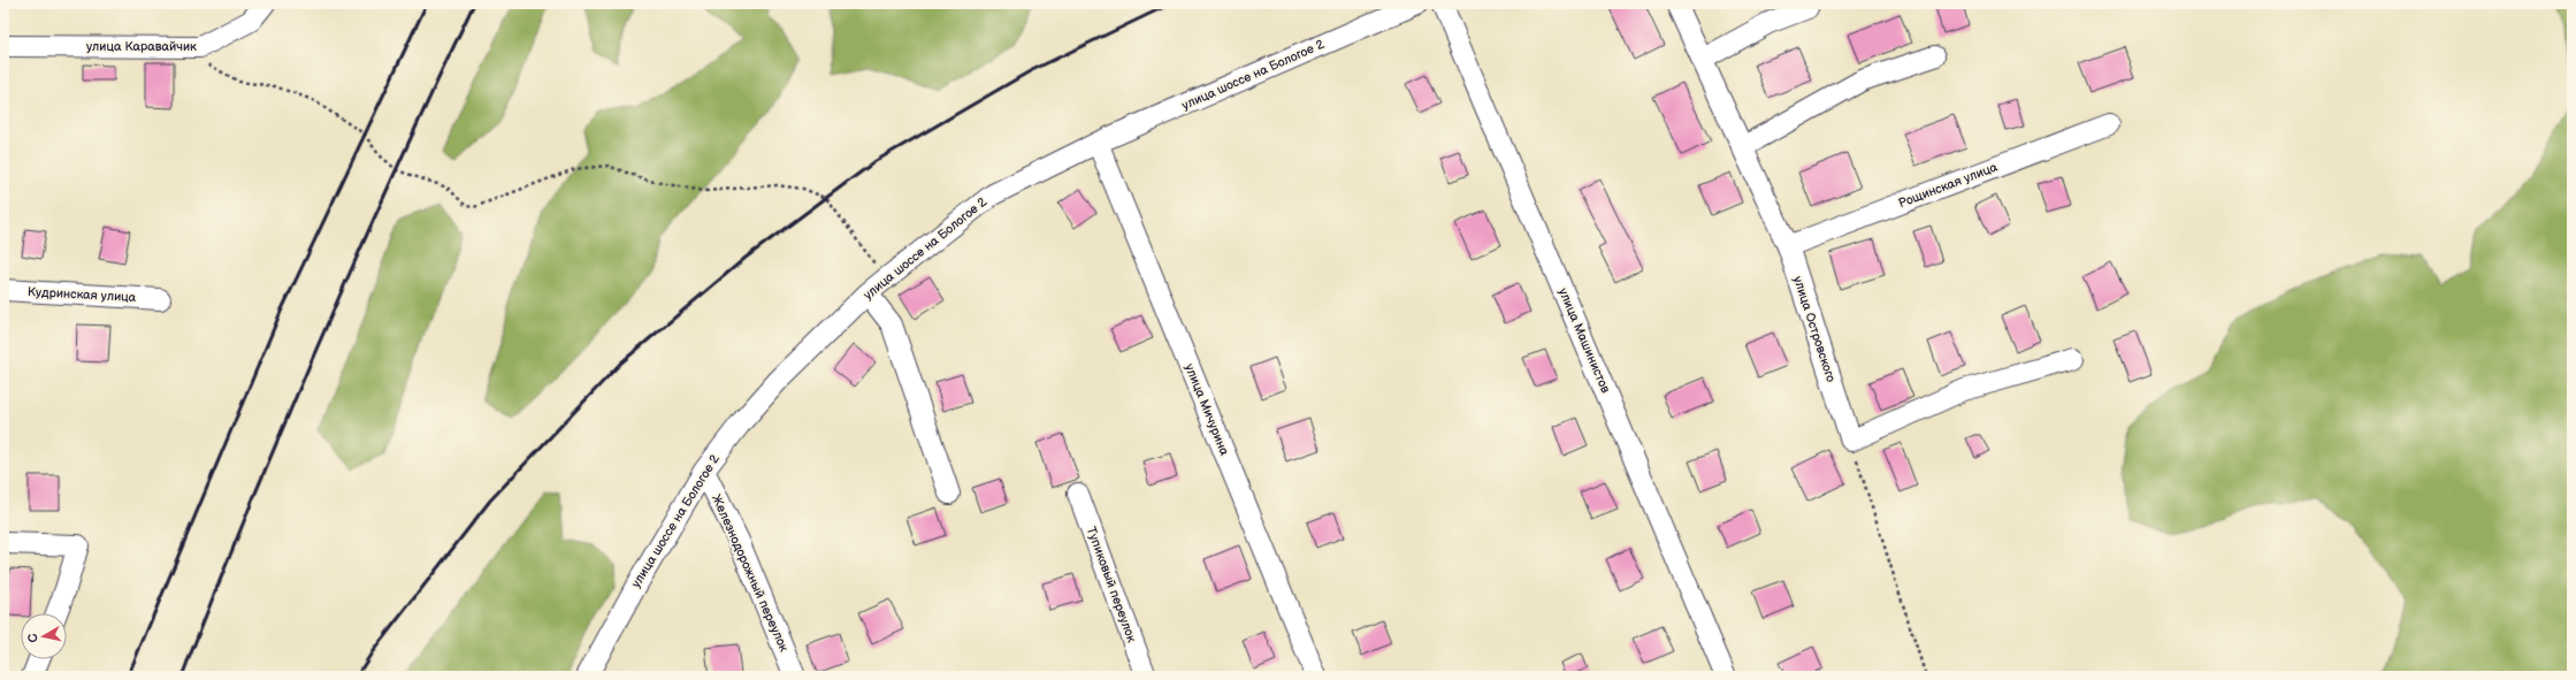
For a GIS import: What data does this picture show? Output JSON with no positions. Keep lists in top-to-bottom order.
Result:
{
  "streets": {
    "street": [
      "улица Каравайчик",
      "улица шоссе на Бологое 2",
      "Рощинская улица",
      "Кудринская улица",
      "улица Островского",
      "улица Машинистов",
      "улица Мичурина",
      "Железнодорожный переулок",
      "Тупиковый переулок"
    ]
  },
  "crossings": [
    ["улица шоссе на Бологое 2", "улица Мичурина"],
    ["улица шоссе на Бологое 2", "Железнодорожный переулок"],
    ["Рощинская улица", "улица Островского"]
  ],
  "north": "left"
}
